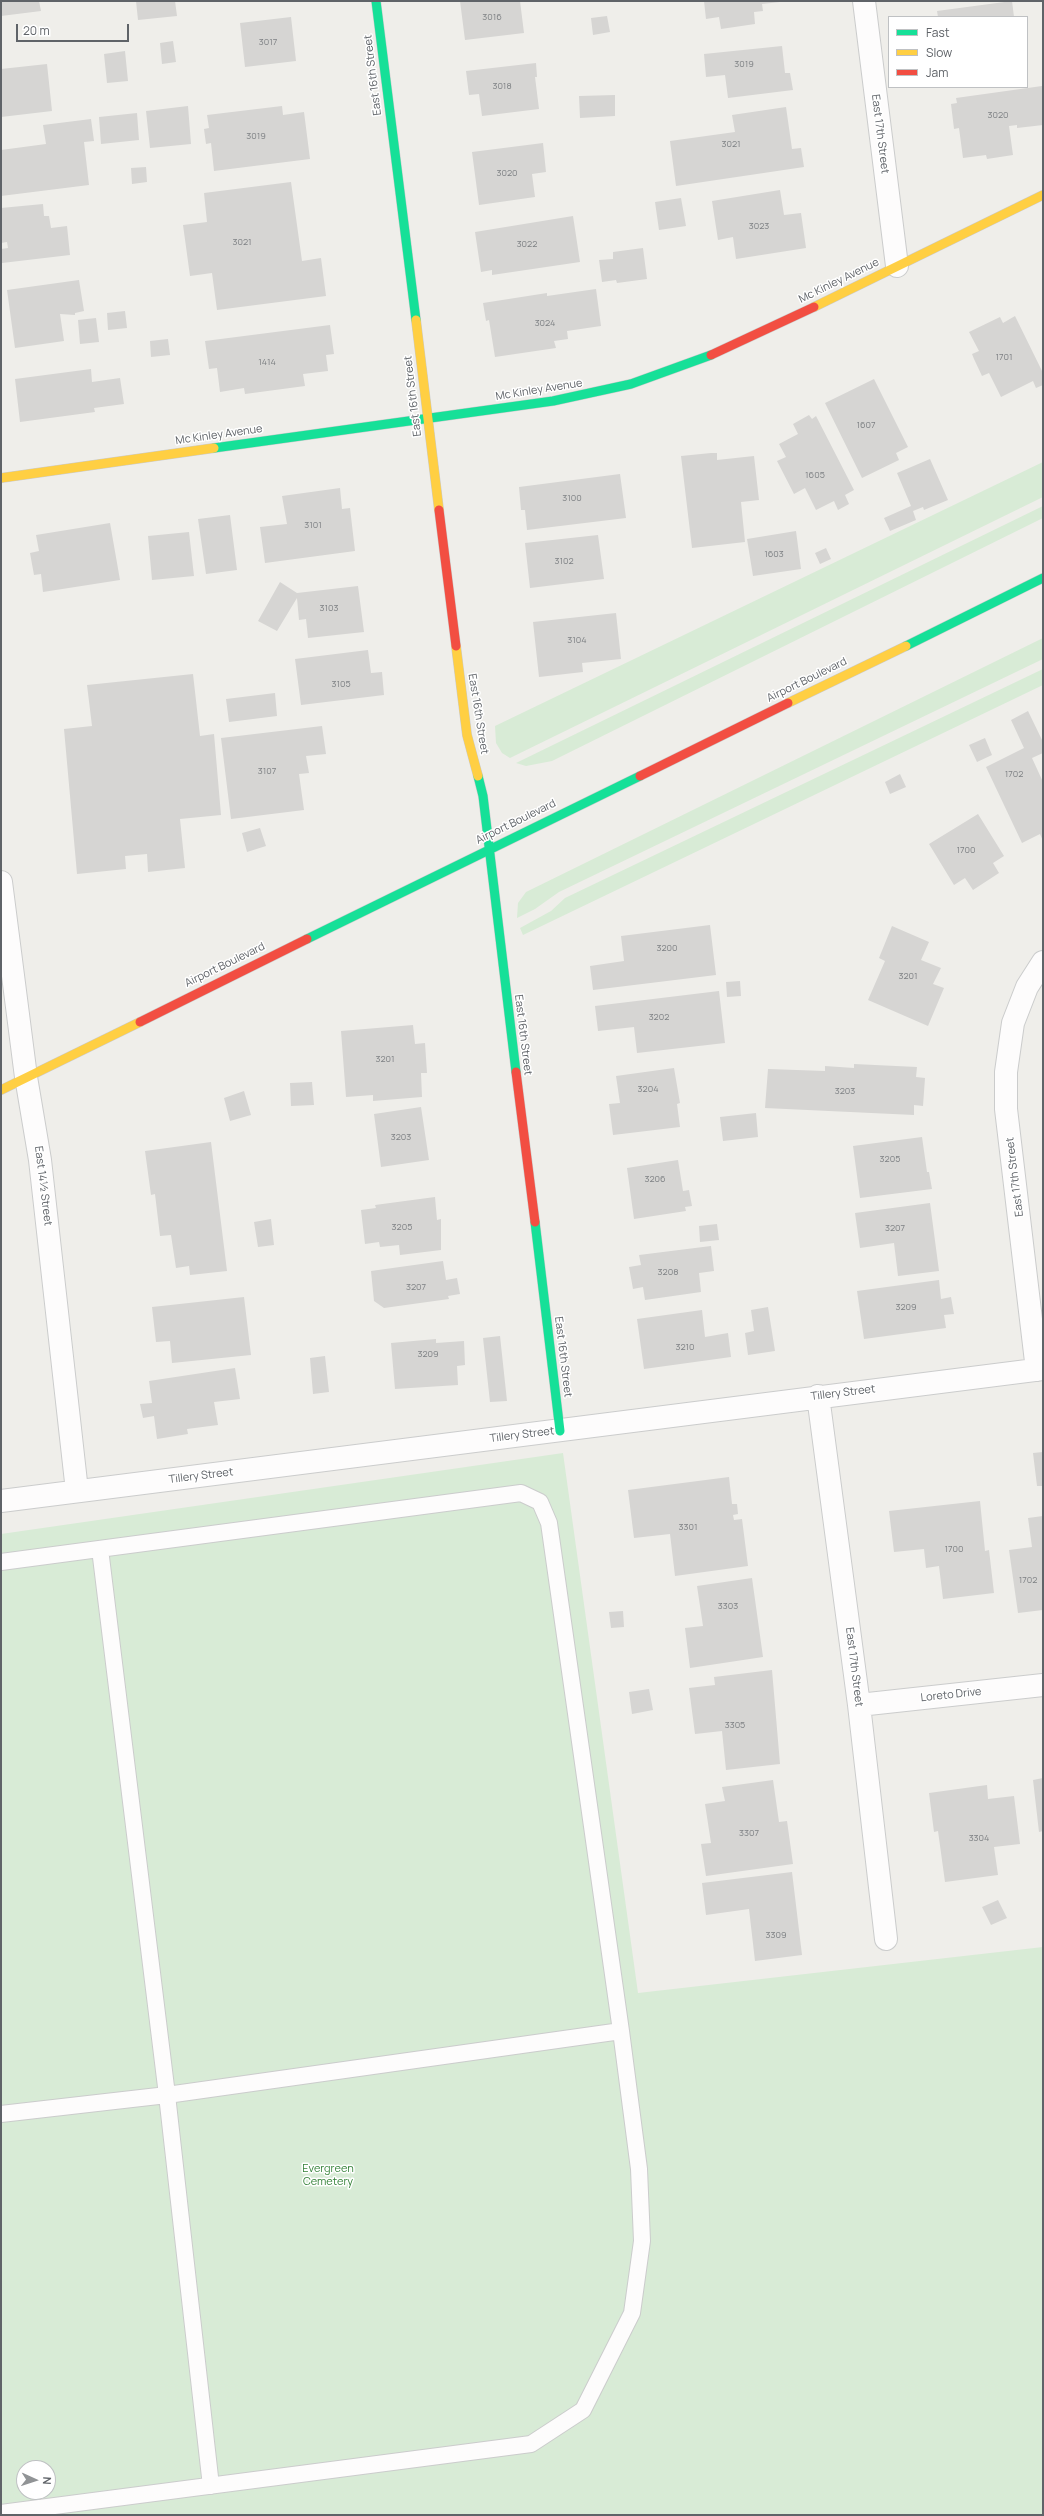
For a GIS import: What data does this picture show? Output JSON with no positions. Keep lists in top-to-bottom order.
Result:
{
  "streets": {
    "street": [
      "East 16th Street",
      "East 17th Street",
      "Mc Kinley Avenue",
      "Airport Boulevard",
      "East 14½ Street",
      "Tillery Street",
      "Loreto Drive"
    ]
  },
  "crossings": [
    ["East 16th Street", "Mc Kinley Avenue"],
    ["East 16th Street", "Airport Boulevard"],
    ["East 16th Street", "Tillery Street"],
    ["East 17th Street", "Mc Kinley Avenue"],
    ["East 17th Street", "Tillery Street"],
    ["East 17th Street", "Loreto Drive"],
    ["Airport Boulevard", "East 14½ Street"],
    ["East 14½ Street", "Tillery Street"]
  ],
  "parks": ["Evergreen Cemetery"],
  "house_numbers": [
    "3016",
    "3017",
    "3019",
    "3018",
    "3020",
    "3019",
    "3021",
    "3020",
    "3023",
    "3021",
    "3022",
    "3024",
    "1701",
    "1414",
    "1607",
    "1605",
    "3100",
    "3101",
    "1603",
    "3102",
    "3103",
    "3104",
    "3105",
    "3107",
    "1702",
    "1700",
    "3200",
    "3201",
    "3202",
    "3201",
    "3204",
    "3203",
    "3203",
    "3205",
    "3206",
    "3205",
    "3207",
    "3208",
    "3207",
    "3209",
    "3210",
    "3209",
    "3301",
    "1700",
    "1702",
    "3303",
    "3305",
    "3307",
    "3304",
    "3309"
  ],
  "legend": ["Fast", "Slow", "Jam"],
  "scale_bar": "20 m",
  "north": "right"
}
